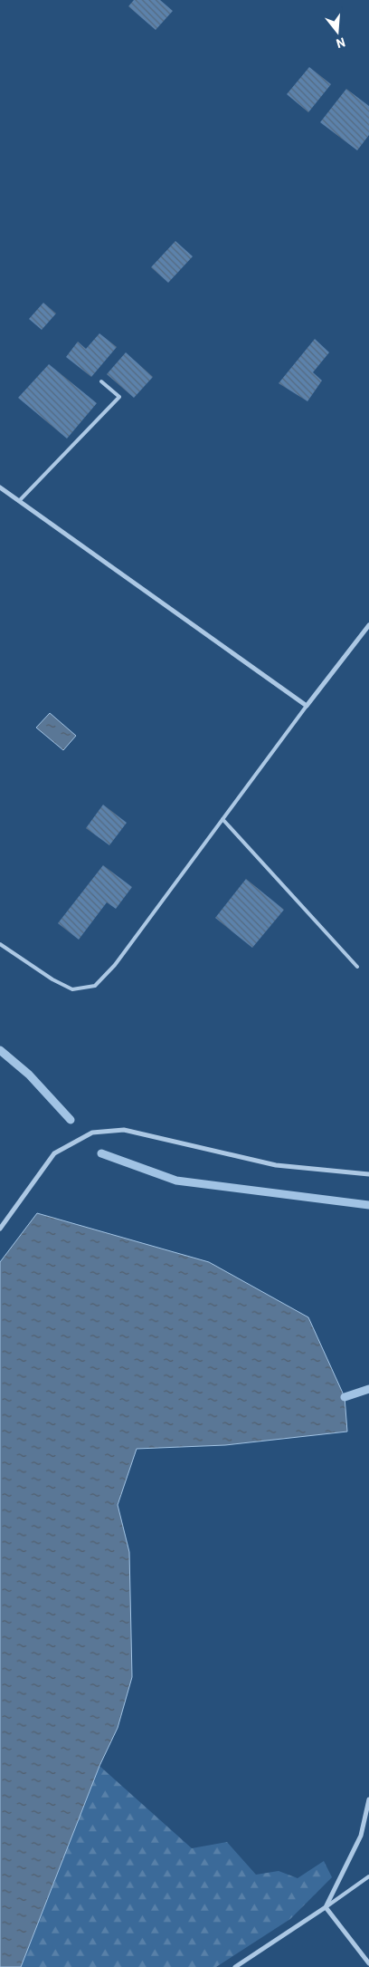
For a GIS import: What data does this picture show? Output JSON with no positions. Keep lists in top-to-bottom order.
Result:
{
  "north": "bottom"
}
